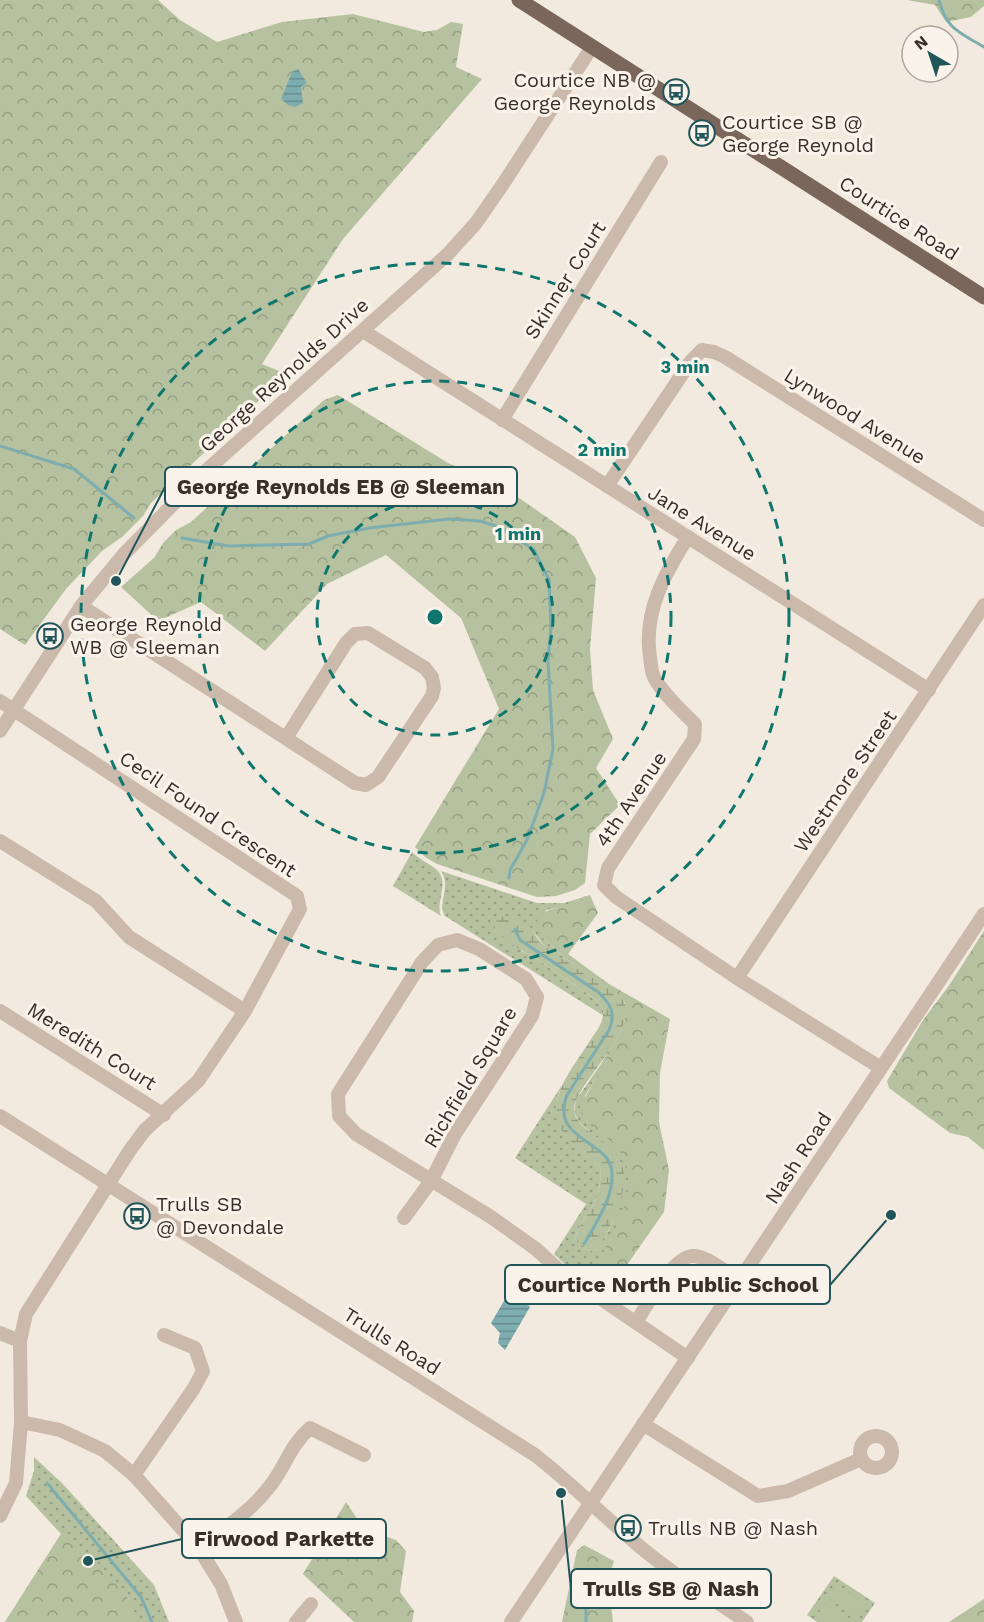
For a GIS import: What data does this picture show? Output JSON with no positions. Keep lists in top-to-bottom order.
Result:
{
  "streets": {
    "main road": ["Courtice Road"],
    "street": [
      "Skinner Court",
      "George Reynolds Drive",
      "Lynwood Avenue",
      "Jane Avenue",
      "Westmore Street",
      "4th Avenue",
      "Cecil Found Crescent",
      "Meredith Court",
      "Richfield Square",
      "Nash Road",
      "Trulls Road"
    ]
  },
  "crossings": [
    ["Courtice Road", "George Reynolds Drive"],
    ["Skinner Court", "Jane Avenue"],
    ["George Reynolds Drive", "Jane Avenue"],
    ["George Reynolds Drive", "Cecil Found Crescent"],
    ["Lynwood Avenue", "Jane Avenue"],
    ["Jane Avenue", "Westmore Street"],
    ["Jane Avenue", "4th Avenue"],
    ["Westmore Street", "4th Avenue"],
    ["4th Avenue", "Nash Road"],
    ["Cecil Found Crescent", "Meredith Court"],
    ["Cecil Found Crescent", "Trulls Road"],
    ["Richfield Square", "Nash Road"],
    ["Nash Road", "Trulls Road"]
  ],
  "places": {
    "bus stop": [
      "Courtice NB @ George Reynolds",
      "Courtice SB @ George Reynold",
      "George Reynold WB @ Sleeman",
      "Trulls SB @ Devondale",
      "Trulls NB @ Nash"
    ],
    "other": [
      "George Reynolds EB @ Sleeman",
      "Courtice North Public School",
      "Trulls SB @ Nash",
      "Firwood Parkette"
    ]
  },
  "north": "top left",
  "rings": ["3 min", "2 min", "1 min"]
}
